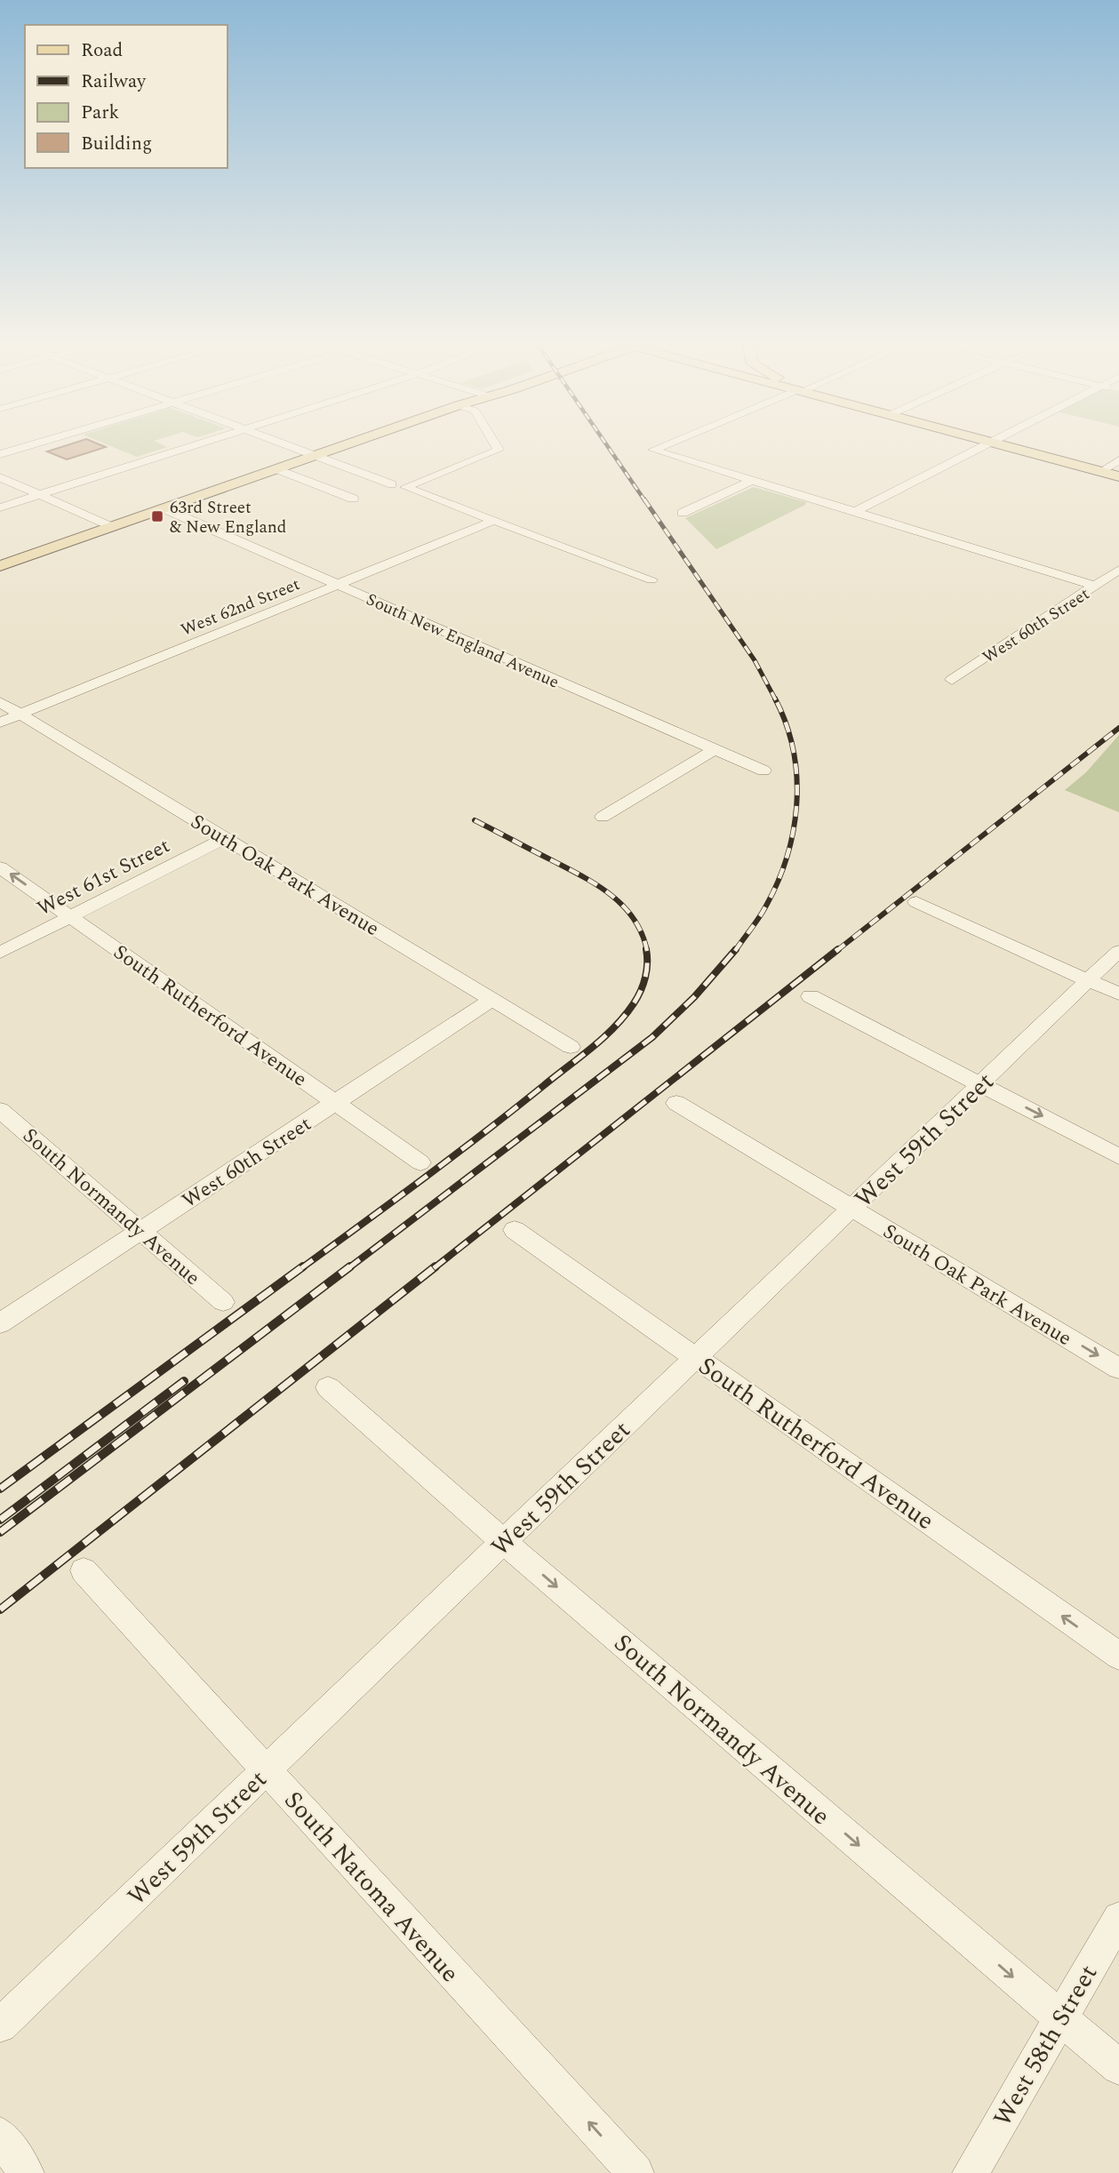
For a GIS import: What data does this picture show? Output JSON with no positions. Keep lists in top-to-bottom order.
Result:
{
  "streets": {
    "street": [
      "West 62nd Street",
      "West 60th Street",
      "South New England Avenue",
      "South Oak Park Avenue",
      "West 61st Street",
      "South Rutherford Avenue",
      "West 59th Street",
      "South Normandy Avenue",
      "South Natoma Avenue",
      "West 58th Street"
    ]
  },
  "crossings": [
    ["West 62nd Street", "South New England Avenue"],
    ["West 62nd Street", "South Oak Park Avenue"],
    ["West 60th Street", "South Oak Park Avenue"],
    ["West 60th Street", "South Rutherford Avenue"],
    ["West 60th Street", "South Normandy Avenue"],
    ["South Oak Park Avenue", "West 61st Street"],
    ["South Oak Park Avenue", "West 59th Street"],
    ["West 61st Street", "South Rutherford Avenue"],
    ["South Rutherford Avenue", "West 59th Street"],
    ["West 59th Street", "South Normandy Avenue"],
    ["West 59th Street", "South Natoma Avenue"],
    ["South Normandy Avenue", "West 58th Street"]
  ],
  "one_way": ["South Rutherford Avenue", "South Normandy Avenue", "South Natoma Avenue"],
  "places": {
    "transit": ["63rd Street & New England"]
  },
  "legend": [
    "Road",
    "Railway",
    "Park",
    "Building"
  ]
}
